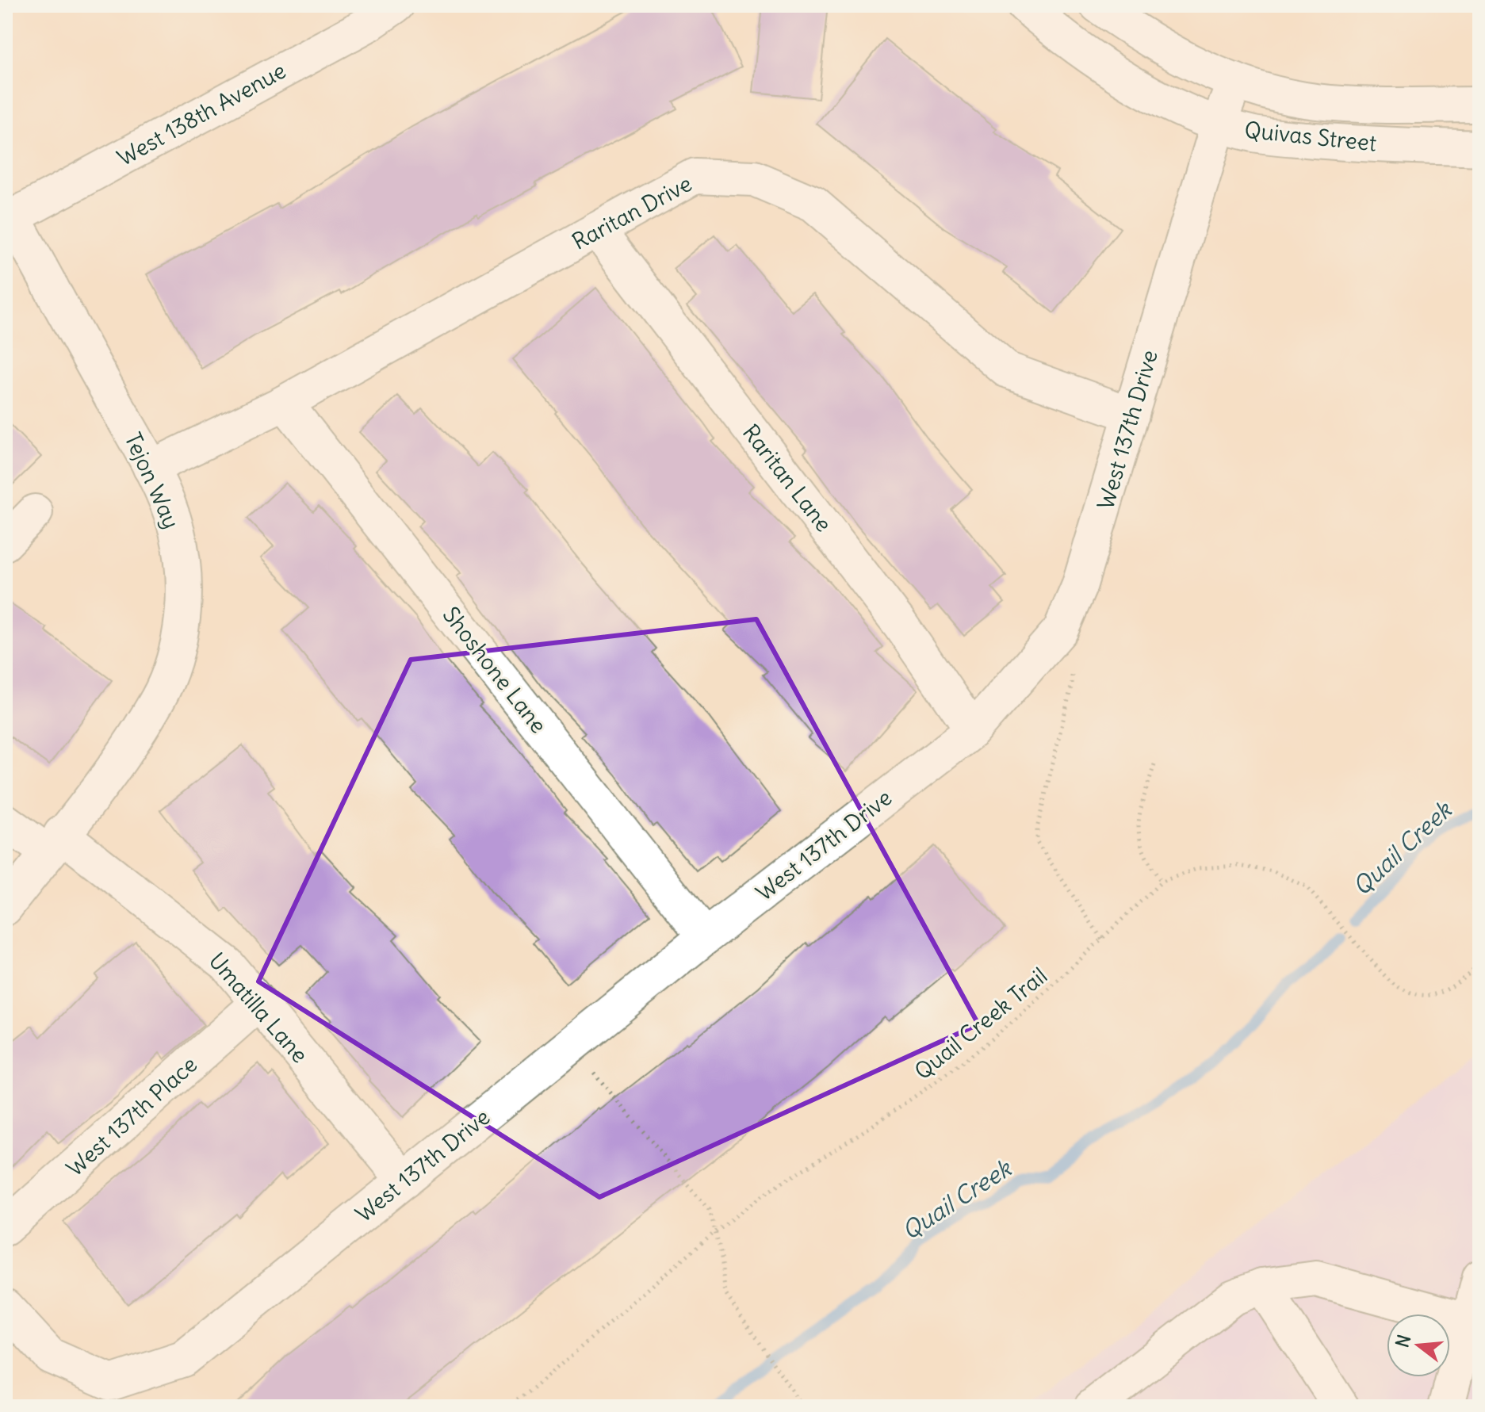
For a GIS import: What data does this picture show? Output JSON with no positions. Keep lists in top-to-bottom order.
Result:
{
  "streets": {
    "street": [
      "West 138th Avenue",
      "Quivas Street",
      "Raritan Drive",
      "West 137th Drive",
      "Raritan Lane",
      "Tejon Way",
      "Shoshone Lane",
      "Umatilla Lane",
      "West 137th Place"
    ],
    "path": ["Quail Creek Trail"]
  },
  "crossings": [
    ["West 138th Avenue", "Tejon Way"],
    ["Quivas Street", "West 137th Drive"],
    ["Raritan Drive", "West 137th Drive"],
    ["Raritan Drive", "Raritan Lane"],
    ["Raritan Drive", "Tejon Way"],
    ["Raritan Drive", "Shoshone Lane"],
    ["West 137th Drive", "Raritan Lane"],
    ["West 137th Drive", "Shoshone Lane"],
    ["West 137th Drive", "Umatilla Lane"],
    ["Tejon Way", "Umatilla Lane"],
    ["Umatilla Lane", "West 137th Place"]
  ],
  "water": ["Quail Creek"],
  "north": "left"
}
